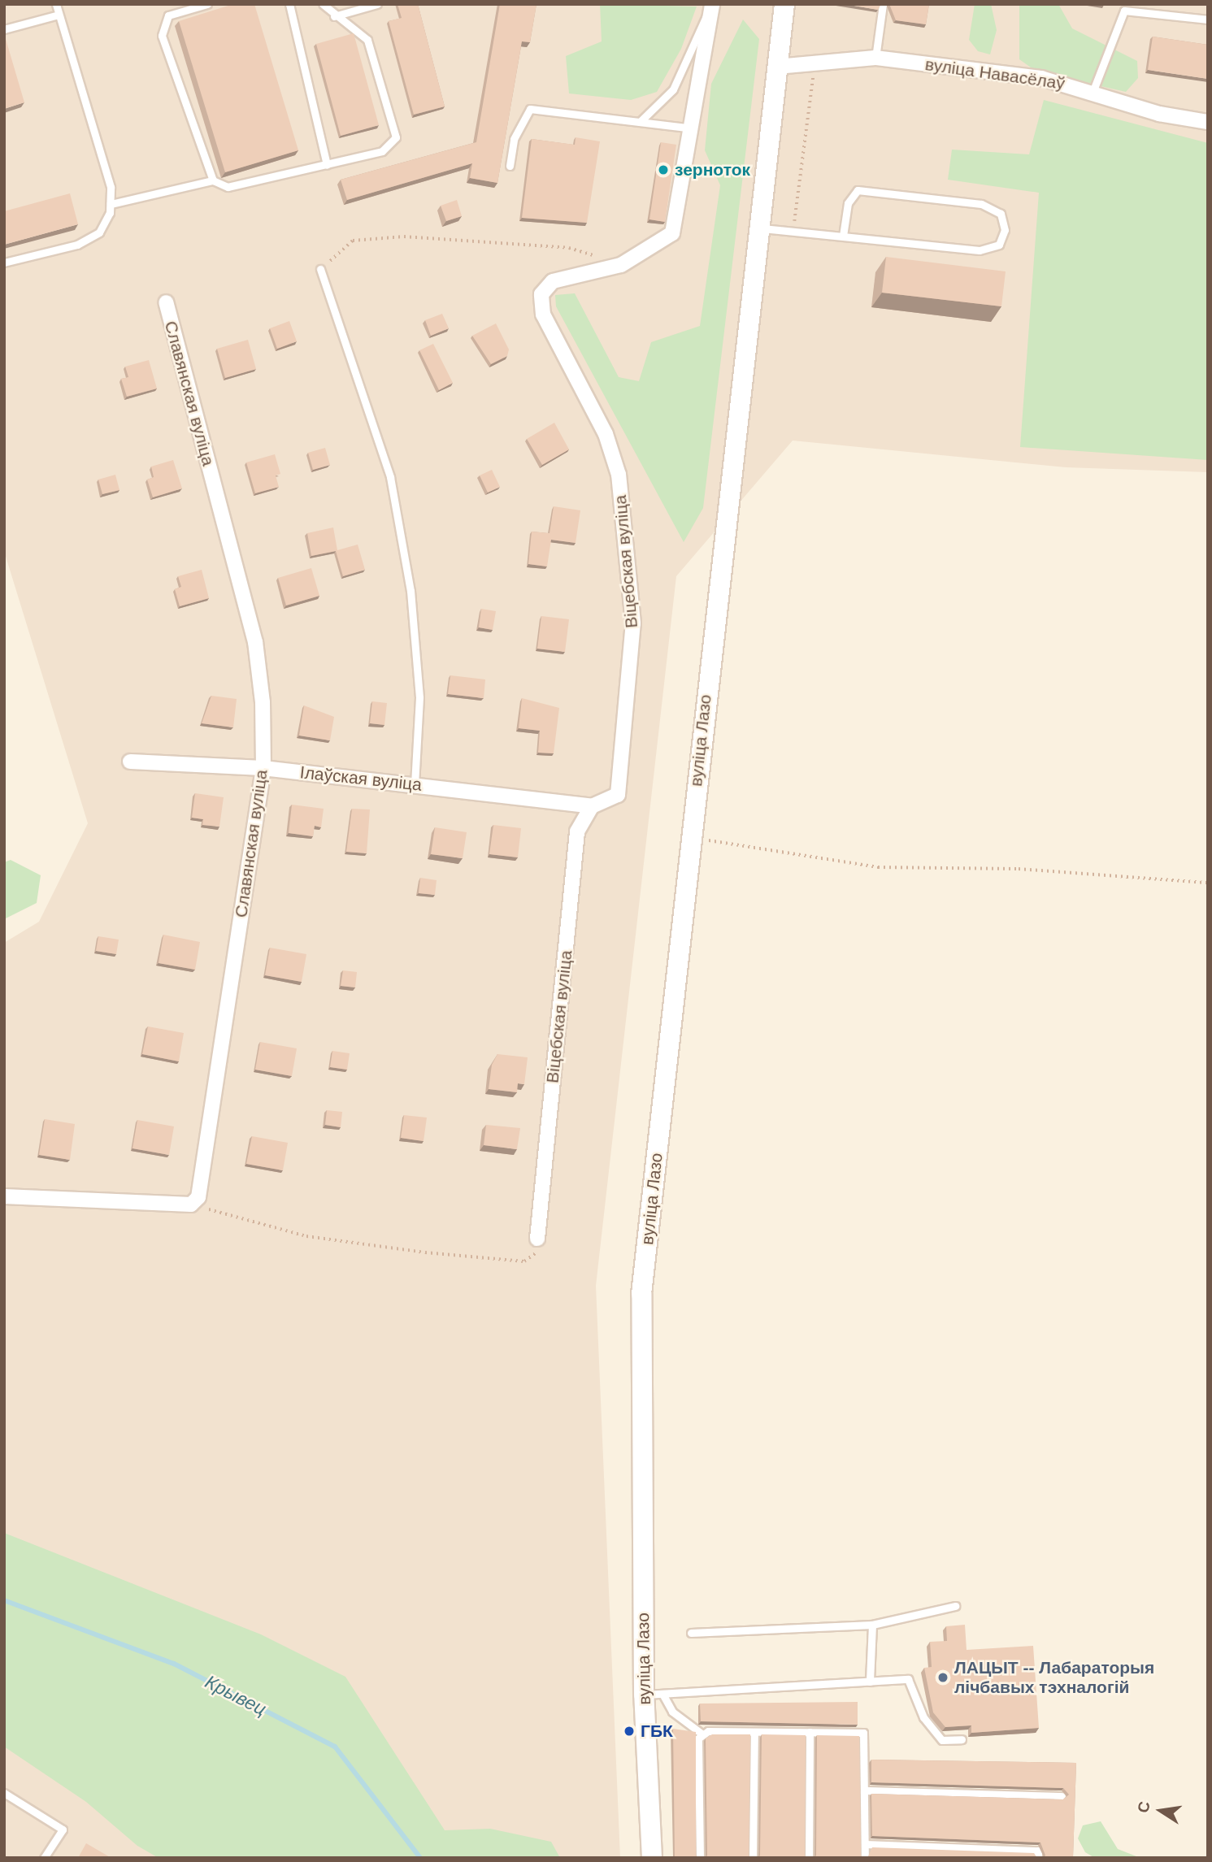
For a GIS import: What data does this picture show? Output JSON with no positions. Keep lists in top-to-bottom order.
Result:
{
  "streets": {
    "main road": ["вуліца Лазо"],
    "street": [
      "вуліца Навасёлаў",
      "Славянская вуліца",
      "Віцебская вуліца",
      "Ілаўская вуліца"
    ]
  },
  "crossings": [
    ["вуліца Навасёлаў", "вуліца Лазо"],
    ["Славянская вуліца", "Ілаўская вуліца"],
    ["Віцебская вуліца", "Ілаўская вуліца"]
  ],
  "water": ["Крывец"],
  "places": ["зерноток", "ЛАЦЫТ -- Лабараторыя лічбавых тэхналогій", "ГБК"],
  "north": "left"
}
